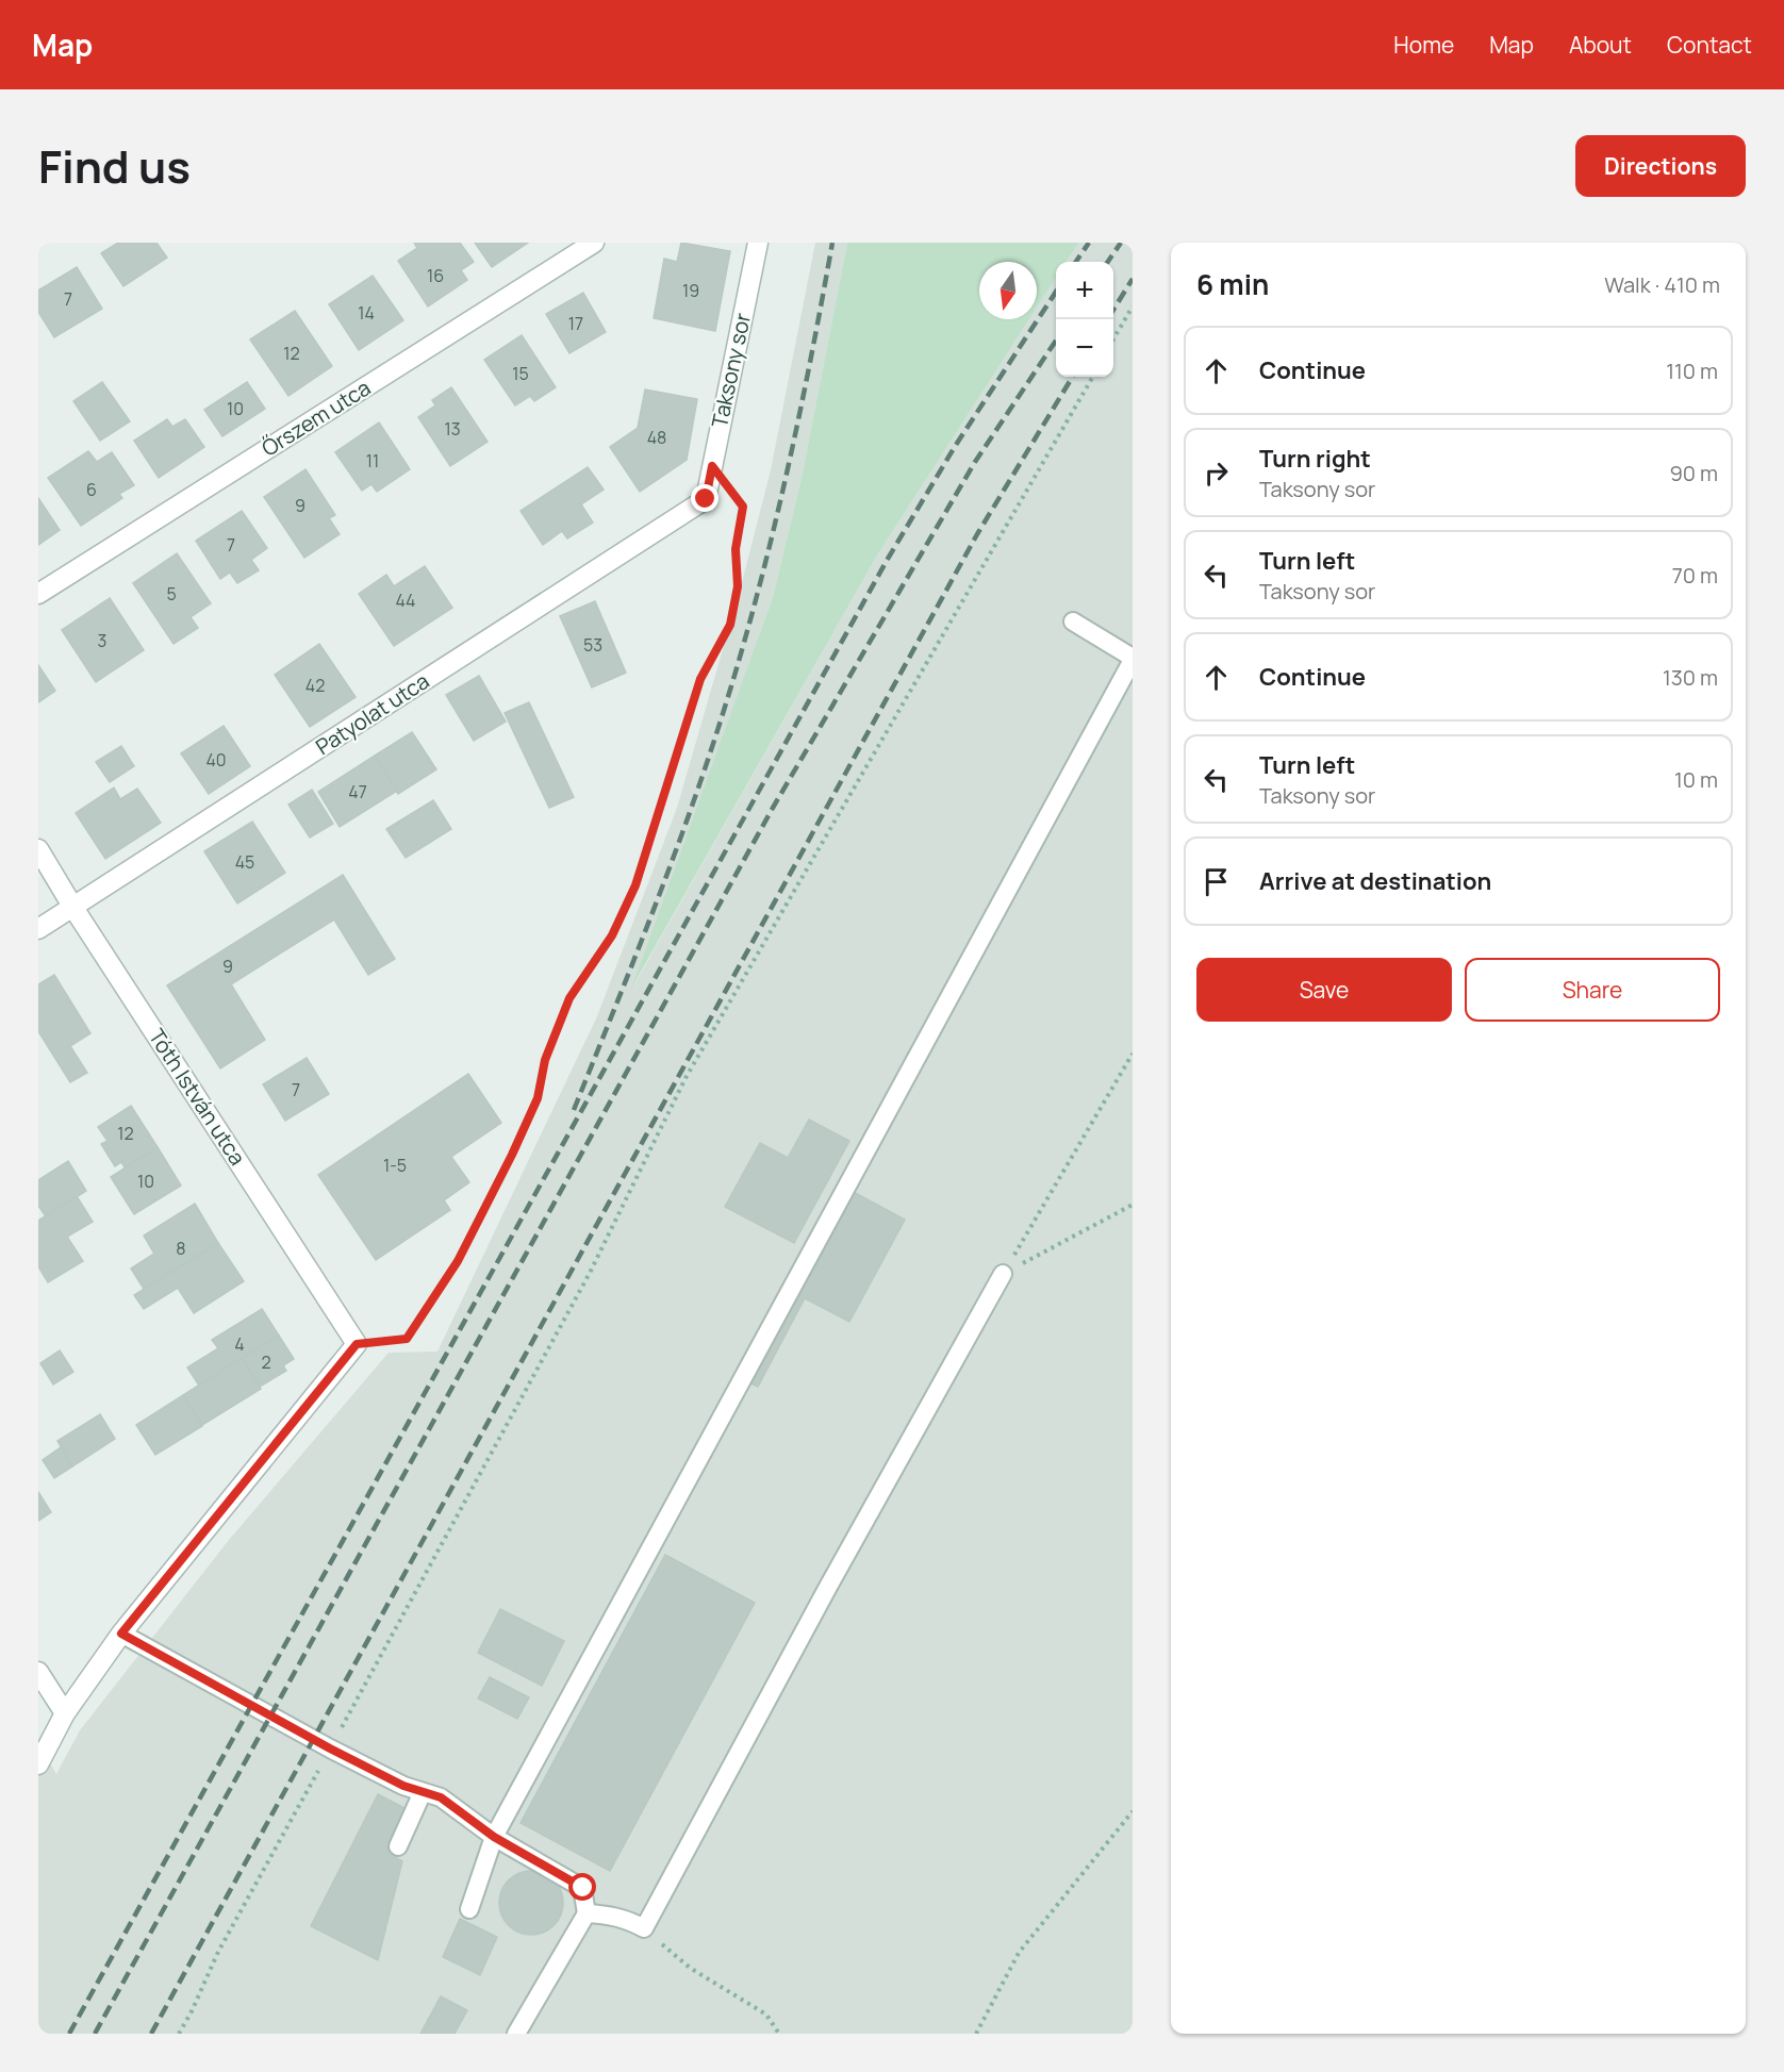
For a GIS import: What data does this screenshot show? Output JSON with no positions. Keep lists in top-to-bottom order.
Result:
{
  "streets": {
    "street": [
      "Taksony sor",
      "Őrszem utca",
      "Patyolat utca",
      "Tóth István utca"
    ]
  },
  "crossings": [
    ["Taksony sor", "Patyolat utca"],
    ["Patyolat utca", "Tóth István utca"]
  ],
  "house_numbers": [
    "16",
    "19",
    "7",
    "14",
    "17",
    "12",
    "15",
    "10",
    "13",
    "48",
    "11",
    "6",
    "9",
    "7",
    "5",
    "44",
    "3",
    "53",
    "42",
    "40",
    "47",
    "45",
    "9",
    "7",
    "12",
    "1-5",
    "10",
    "8",
    "4",
    "2"
  ],
  "north": "bottom",
  "page": {
    "header": "Map",
    "nav": [
      "Home",
      "Map",
      "About",
      "Contact"
    ],
    "title": "Find us",
    "buttons": [
      "Directions",
      ["Save", "Share"]
    ],
    "heading": ["6 min", "Walk · 410 m"],
    "map_buttons": ["+", "−"],
    "list": [
      ["Continue", "110 m"],
      ["Turn right", "Taksony sor", "90 m"],
      ["Turn left", "Taksony sor", "70 m"],
      ["Continue", "130 m"],
      ["Turn left", "Taksony sor", "10 m"],
      "Arrive at destination"
    ]
  }
}
